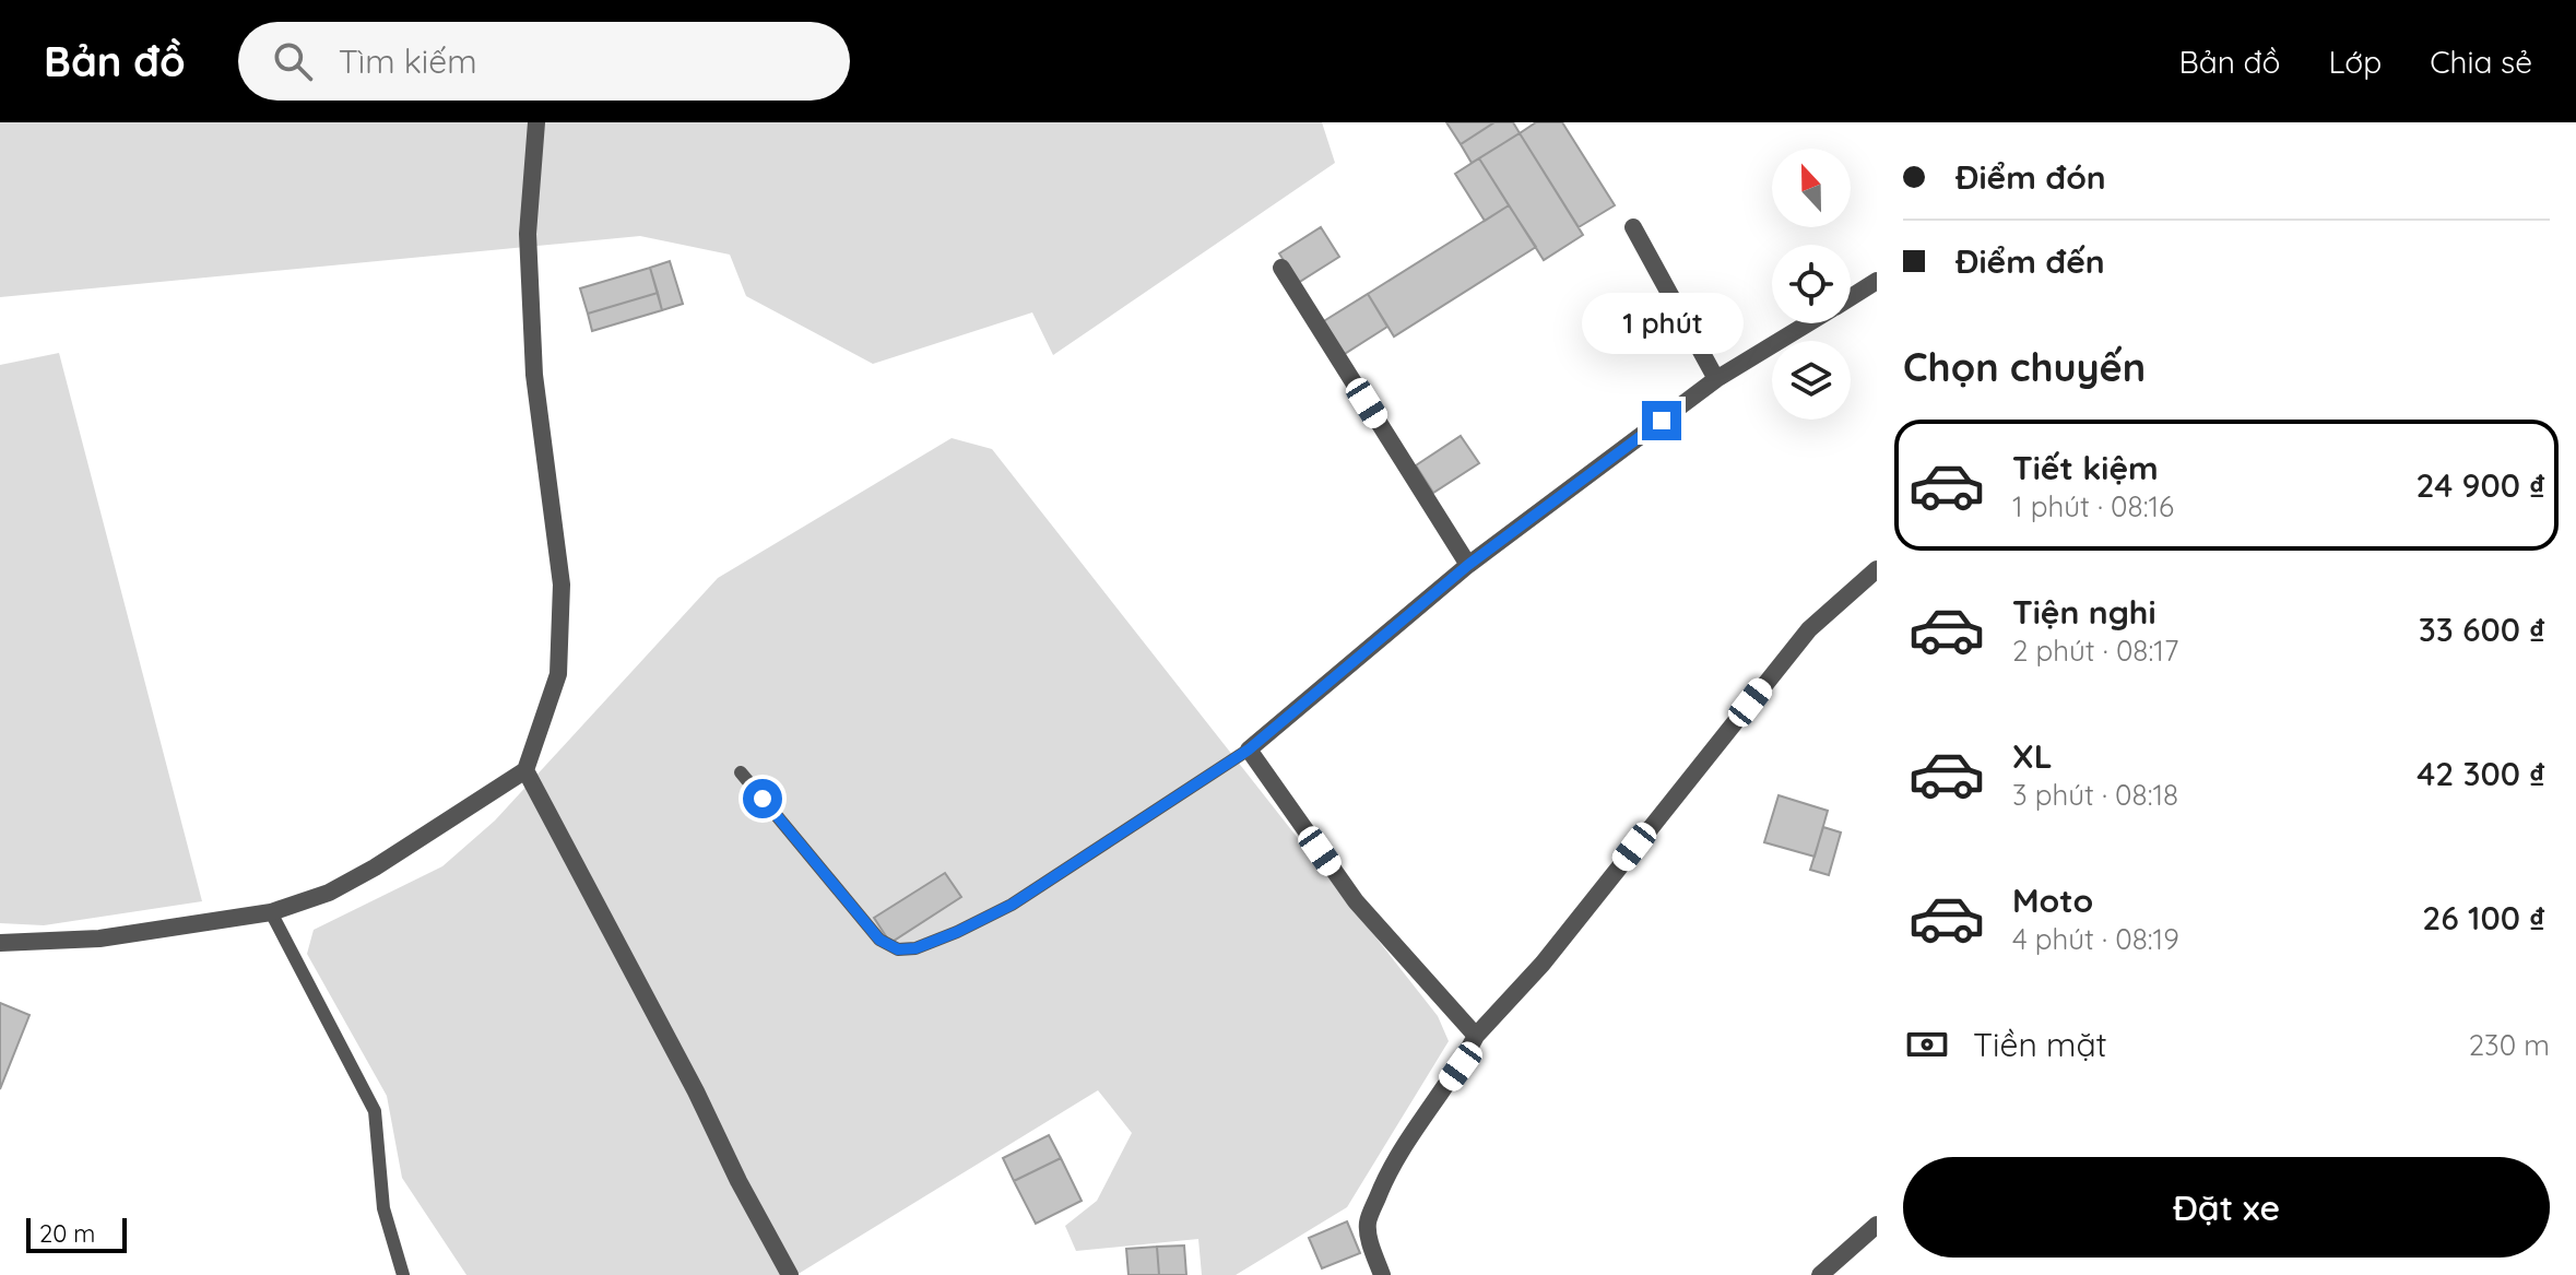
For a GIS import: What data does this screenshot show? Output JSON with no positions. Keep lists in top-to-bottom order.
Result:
{
  "scale_bar": "20 m",
  "north": "top",
  "page": {
    "header": "Bản đồ",
    "search": "Tìm kiếm",
    "nav": ["Bản đồ", "Lớp", "Chia sẻ"],
    "banner": ["Điểm đón", "Điểm đến"],
    "bubble": "1 phút",
    "heading": "Chọn chuyến",
    "list": [
      {
        "name": "Tiết kiệm",
        "note": "1 phút · 08:16",
        "value": "24 900 ₫"
      },
      {
        "name": "Tiện nghi",
        "note": "2 phút · 08:17",
        "value": "33 600 ₫"
      },
      {
        "name": "XL",
        "note": "3 phút · 08:18",
        "value": "42 300 ₫"
      },
      {
        "name": "Moto",
        "note": "4 phút · 08:19",
        "value": "26 100 ₫"
      }
    ],
    "pay": ["Tiền mặt", "230 m"],
    "buttons": "Đặt xe",
    "scale": "20 m"
  }
}
